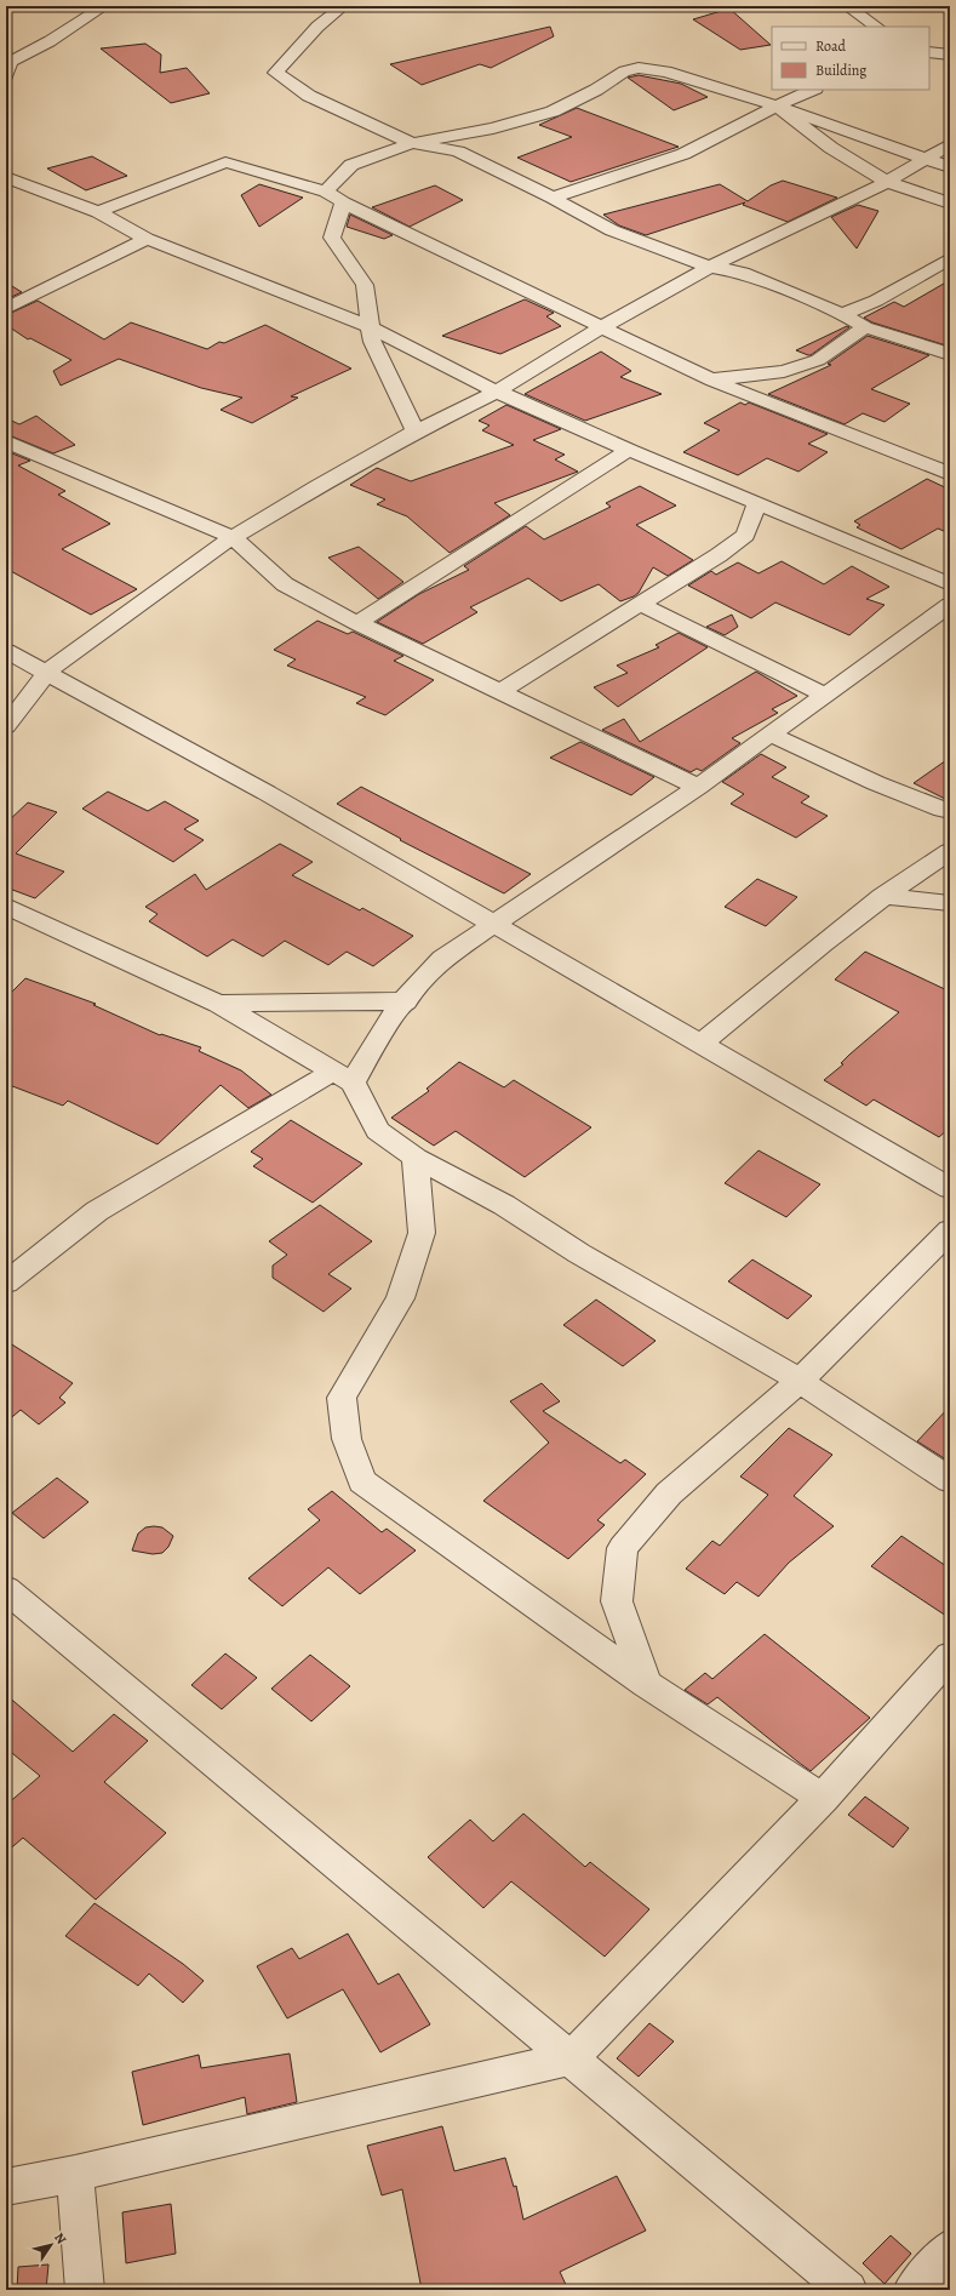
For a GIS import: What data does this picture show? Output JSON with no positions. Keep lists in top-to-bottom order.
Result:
{
  "legend": ["Road", "Building"],
  "north": "top right"
}
